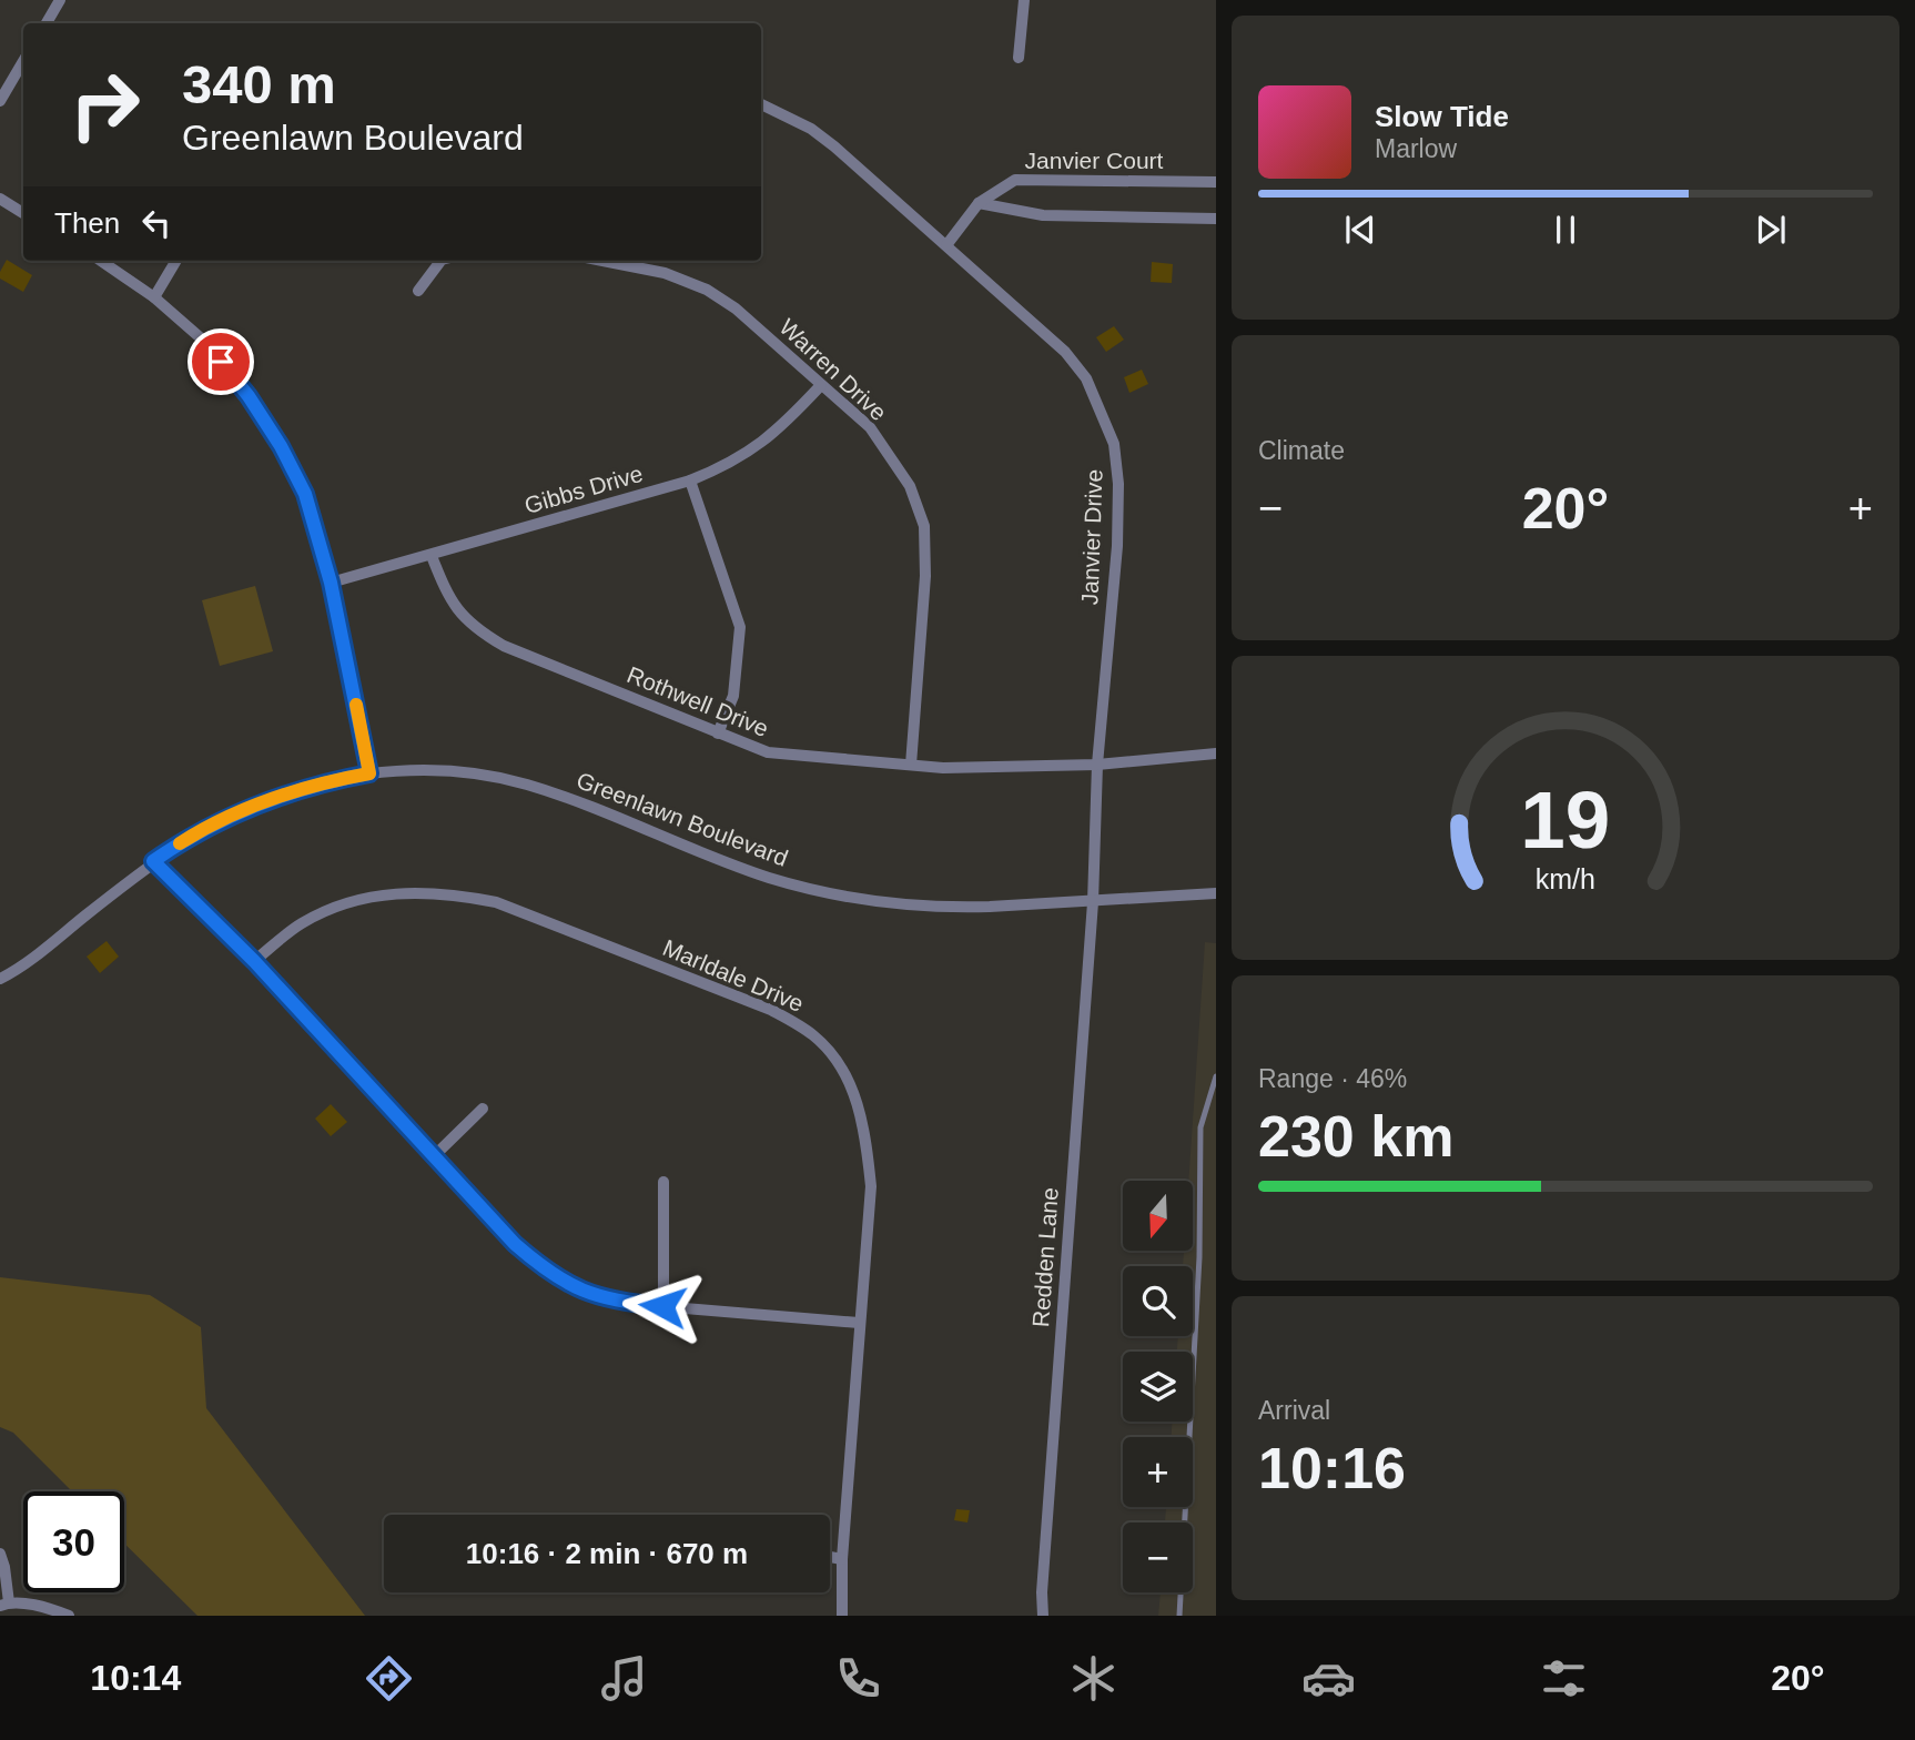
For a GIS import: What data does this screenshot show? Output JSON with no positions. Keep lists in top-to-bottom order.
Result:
{
  "streets": {
    "street": [
      "Janvier Court",
      "Warren Drive",
      "Gibbs Drive",
      "Janvier Drive",
      "Rothwell Drive",
      "Greenlawn Boulevard",
      "Marldale Drive",
      "Redden Lane"
    ]
  },
  "crossings": [
    ["Janvier Court", "Janvier Drive"],
    ["Warren Drive", "Gibbs Drive"],
    ["Warren Drive", "Rothwell Drive"],
    ["Gibbs Drive", "Rothwell Drive"],
    ["Janvier Drive", "Rothwell Drive"],
    ["Janvier Drive", "Greenlawn Boulevard"],
    ["Janvier Drive", "Redden Lane"],
    ["Greenlawn Boulevard", "Redden Lane"]
  ],
  "north": "bottom",
  "page": {
    "turn": ["340 m", "Greenlawn Boulevard"],
    "song": ["Slow Tide", "Marlow"],
    "then": "Then",
    "tile": [
      "Climate",
      ["Range · 46%", "230 km"],
      ["Arrival", "10:16"]
    ],
    "heat": ["−", "20°", "+"],
    "map_buttons": ["+", "−"],
    "limit": "30",
    "trip": "10:16 · 2 min · 670 m",
    "tabs": ["10:14", "20°"],
    "gauge": ["19", "km/h"]
  }
}
